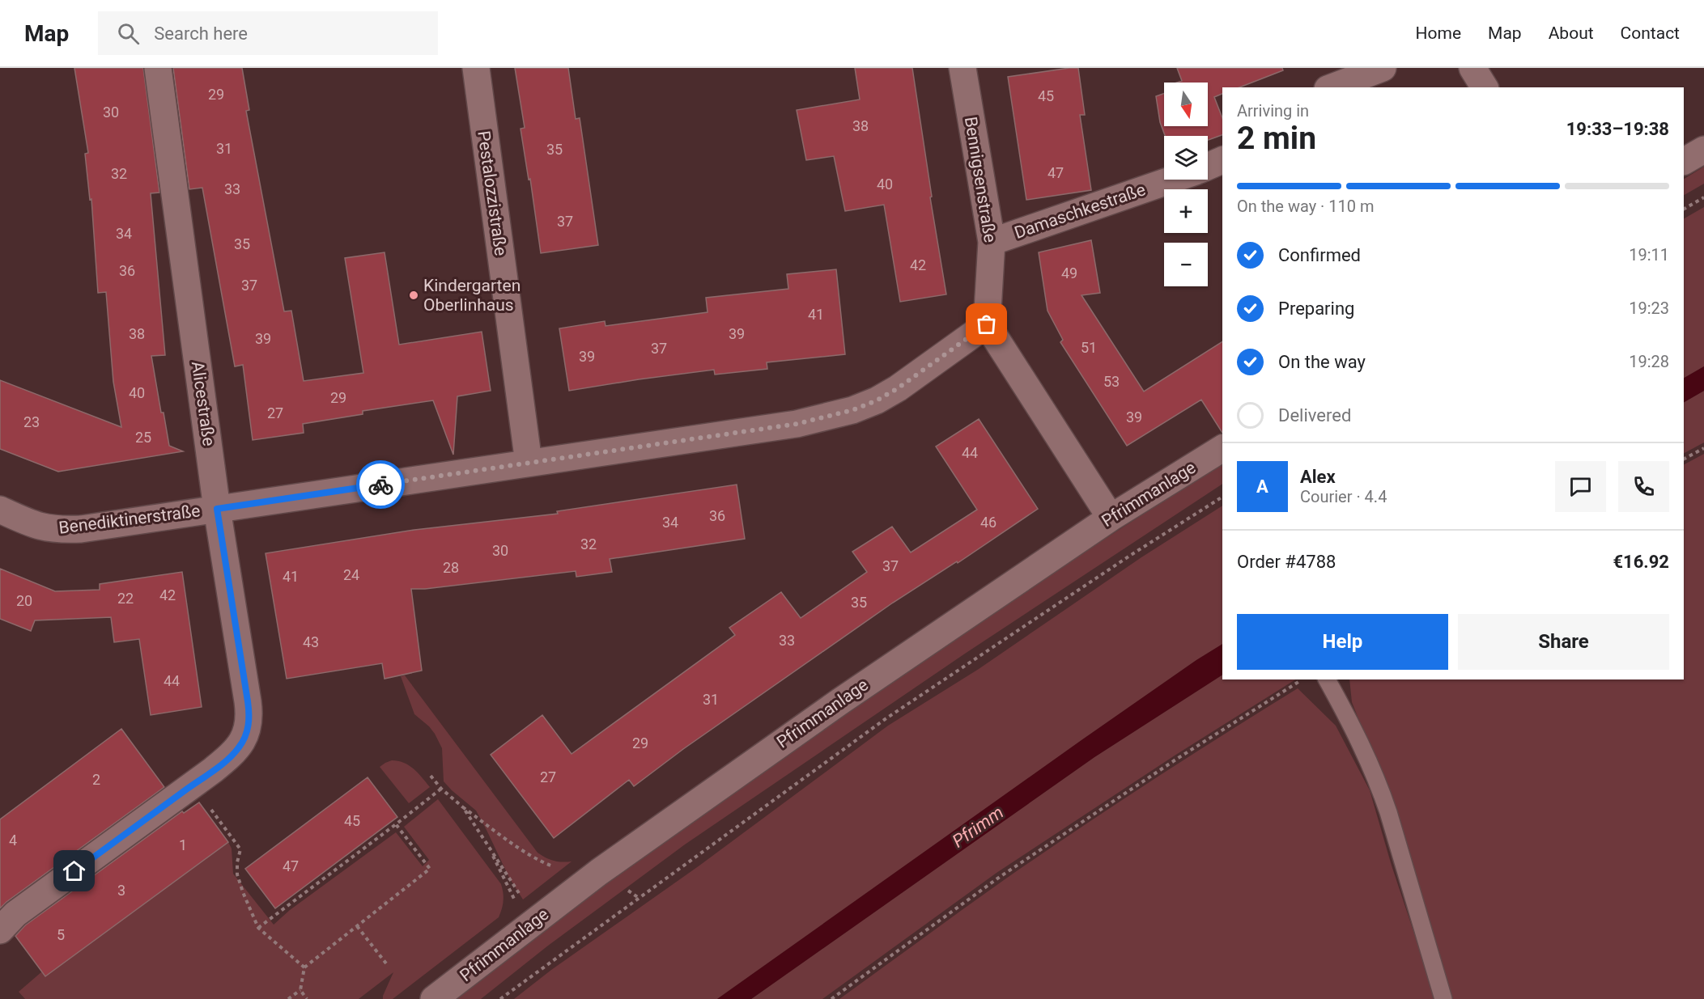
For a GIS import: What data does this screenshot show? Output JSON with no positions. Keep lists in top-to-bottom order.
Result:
{
  "streets": {
    "street": [
      "Bennigsenstraße",
      "Pestalozzistraße",
      "Damaschkestraße",
      "Alicestraße",
      "Pfrimmanlage",
      "Benediktinerstraße"
    ]
  },
  "crossings": [
    ["Bennigsenstraße", "Damaschkestraße"],
    ["Bennigsenstraße", "Benediktinerstraße"],
    ["Pestalozzistraße", "Benediktinerstraße"],
    ["Alicestraße", "Benediktinerstraße"]
  ],
  "water": ["Pfrimm"],
  "places": ["Kindergarten Oberlinhaus"],
  "house_numbers": [
    "29",
    "45",
    "30",
    "38",
    "31",
    "35",
    "47",
    "32",
    "40",
    "33",
    "37",
    "34",
    "35",
    "42",
    "36",
    "49",
    "37",
    "41",
    "38",
    "39",
    "39",
    "51",
    "37",
    "39",
    "53",
    "40",
    "29",
    "27",
    "39",
    "23",
    "25",
    "44",
    "36",
    "34",
    "46",
    "32",
    "30",
    "37",
    "28",
    "24",
    "41",
    "42",
    "22",
    "20",
    "35",
    "33",
    "43",
    "44",
    "31",
    "29",
    "27",
    "2",
    "45",
    "4",
    "1",
    "47",
    "3",
    "5"
  ],
  "north": "bottom",
  "page": {
    "header": "Map",
    "search": "Search here",
    "nav": [
      "Home",
      "Map",
      "About",
      "Contact"
    ],
    "map_buttons": ["+", "−"],
    "heading": ["2 min", "Arriving in", "19:33–19:38"],
    "panel": [
      "Alex",
      "Courier · 4.4",
      "Order #4788",
      "€16.92"
    ],
    "bar": "On the way · 110 m",
    "list": [
      ["Confirmed", "19:11"],
      ["Preparing", "19:23"],
      ["On the way", "19:28"],
      "Delivered"
    ],
    "round": "A",
    "buttons": ["Help", "Share"]
  }
}
